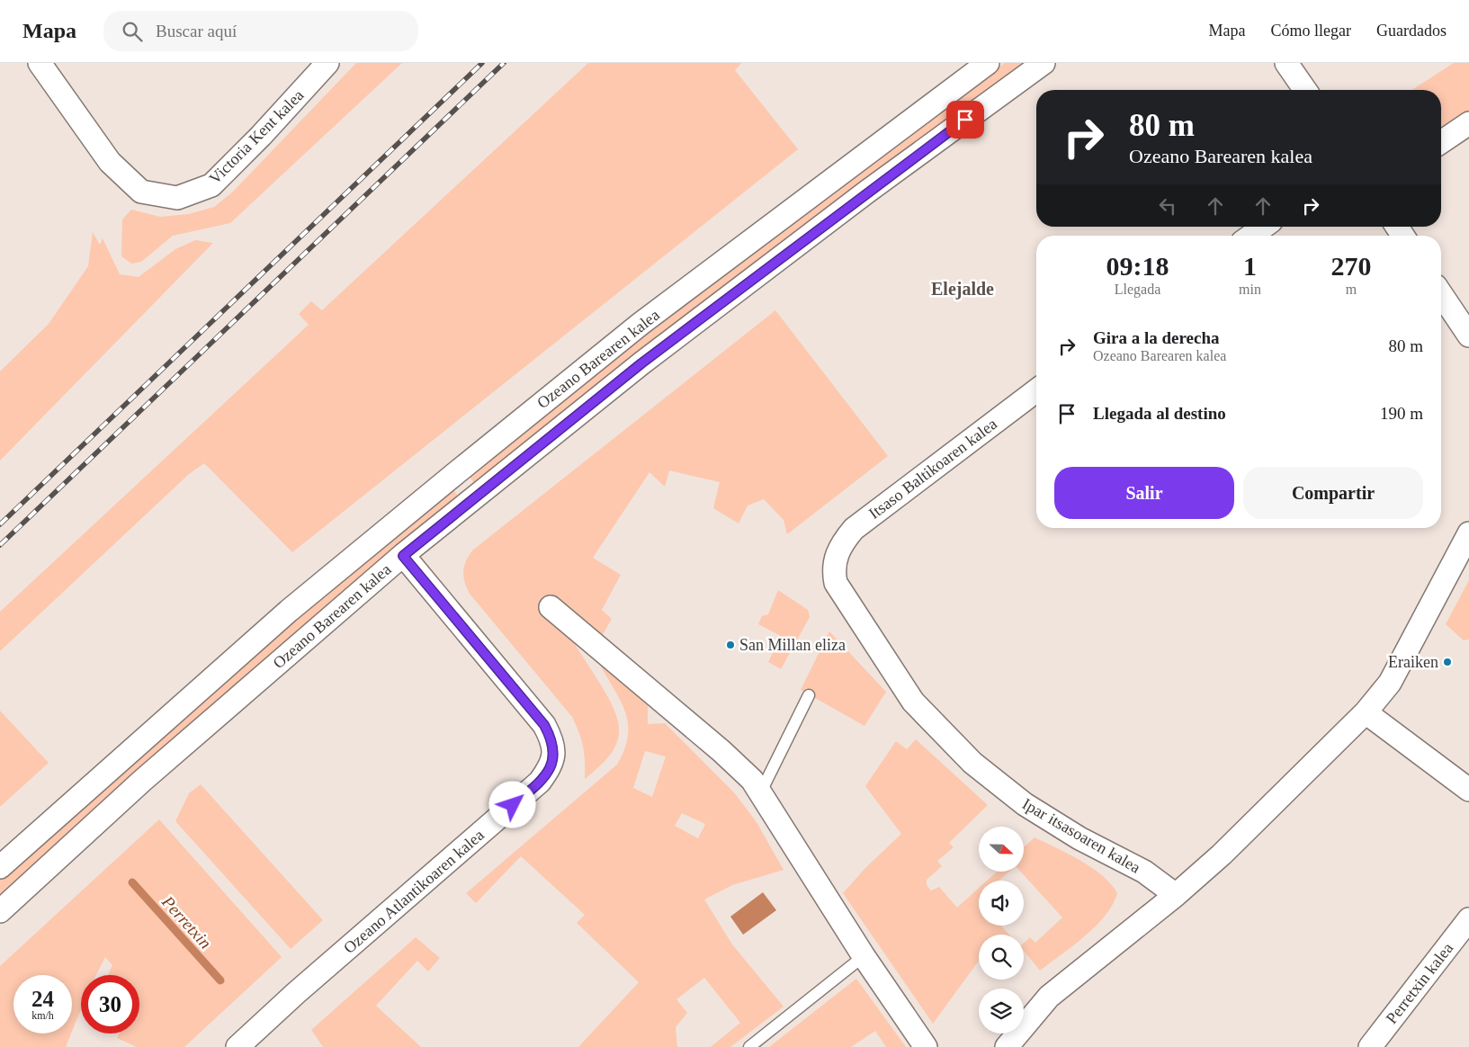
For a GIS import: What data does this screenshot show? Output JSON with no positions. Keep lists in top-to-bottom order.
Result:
{
  "streets": {
    "street": [
      "Victoria Kent kalea",
      "Ozeano Barearen kalea",
      "Itsaso Baltikoaren kalea",
      "Ipar itsasoaren kalea",
      "Ozeano Atlantikoaren kalea",
      "Perretxin kalea"
    ]
  },
  "crossings": [
    ["Ozeano Barearen kalea", "Ozeano Atlantikoaren kalea"],
    ["Itsaso Baltikoaren kalea", "Ipar itsasoaren kalea"]
  ],
  "districts": ["Elejalde"],
  "water": ["Perretxin"],
  "places": ["San Millan eliza", "Eraiken"],
  "north": "right",
  "page": {
    "header": "Mapa",
    "search": "Buscar aquí",
    "nav": ["Mapa", "Cómo llegar", "Guardados"],
    "turn": ["80 m", "Ozeano Barearen kalea"],
    "eta": [
      "09:18",
      "Llegada",
      "1",
      "min",
      "270",
      "m"
    ],
    "list": [
      {
        "name": "Gira a la derecha",
        "note": "Ozeano Barearen kalea",
        "value": "80 m"
      },
      {
        "name": "Llegada al destino",
        "value": "190 m"
      }
    ],
    "buttons": ["Salir", "Compartir"],
    "speed": "24 km/h",
    "limit": "30"
  }
}
